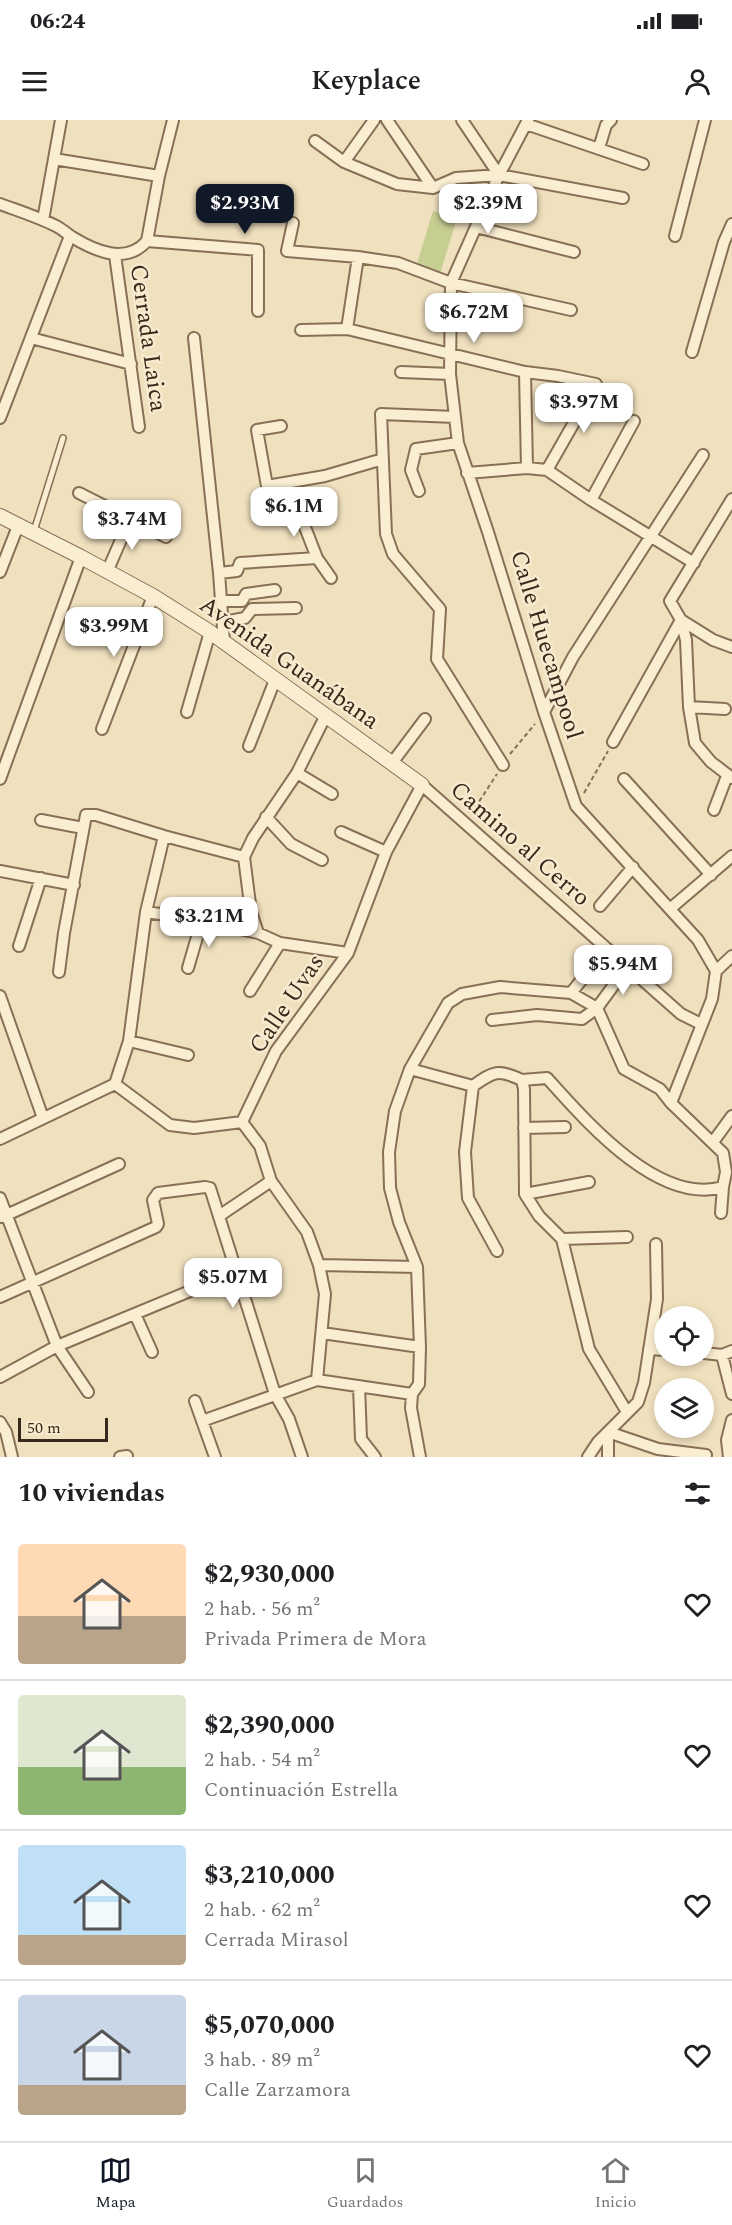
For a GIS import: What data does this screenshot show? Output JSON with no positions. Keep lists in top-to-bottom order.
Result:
{
  "streets": {
    "street": [
      "Cerrada Laica",
      "Calle Huecampool",
      "Avenida Guanábana",
      "Camino al Cerro",
      "Calle Uvas"
    ]
  },
  "crossings": [
    ["Avenida Guanábana", "Camino al Cerro"],
    ["Avenida Guanábana", "Calle Uvas"],
    ["Camino al Cerro", "Calle Uvas"]
  ],
  "scale_bar": "50 m",
  "page": {
    "status": "06:24",
    "header": "Keyplace",
    "price": [
      "$2.93M",
      "$2.39M",
      "$6.72M",
      "$3.97M",
      "$6.1M",
      "$3.74M",
      "$3.99M",
      "$3.21M",
      "$5.94M",
      "$5.07M"
    ],
    "scale": "50 m",
    "heading": "10 viviendas",
    "list": [
      {
        "name": "$2,930,000",
        "note": "2 hab. · 56 m² · Privada Primera de Mora"
      },
      {
        "name": "$2,390,000",
        "note": "2 hab. · 54 m² · Continuación Estrella"
      },
      {
        "name": "$3,210,000",
        "note": "2 hab. · 62 m² · Cerrada Mirasol"
      },
      {
        "name": "$5,070,000",
        "note": "3 hab. · 89 m² · Calle Zarzamora"
      }
    ],
    "tabs": ["Mapa", "Guardados", "Inicio"]
  }
}
